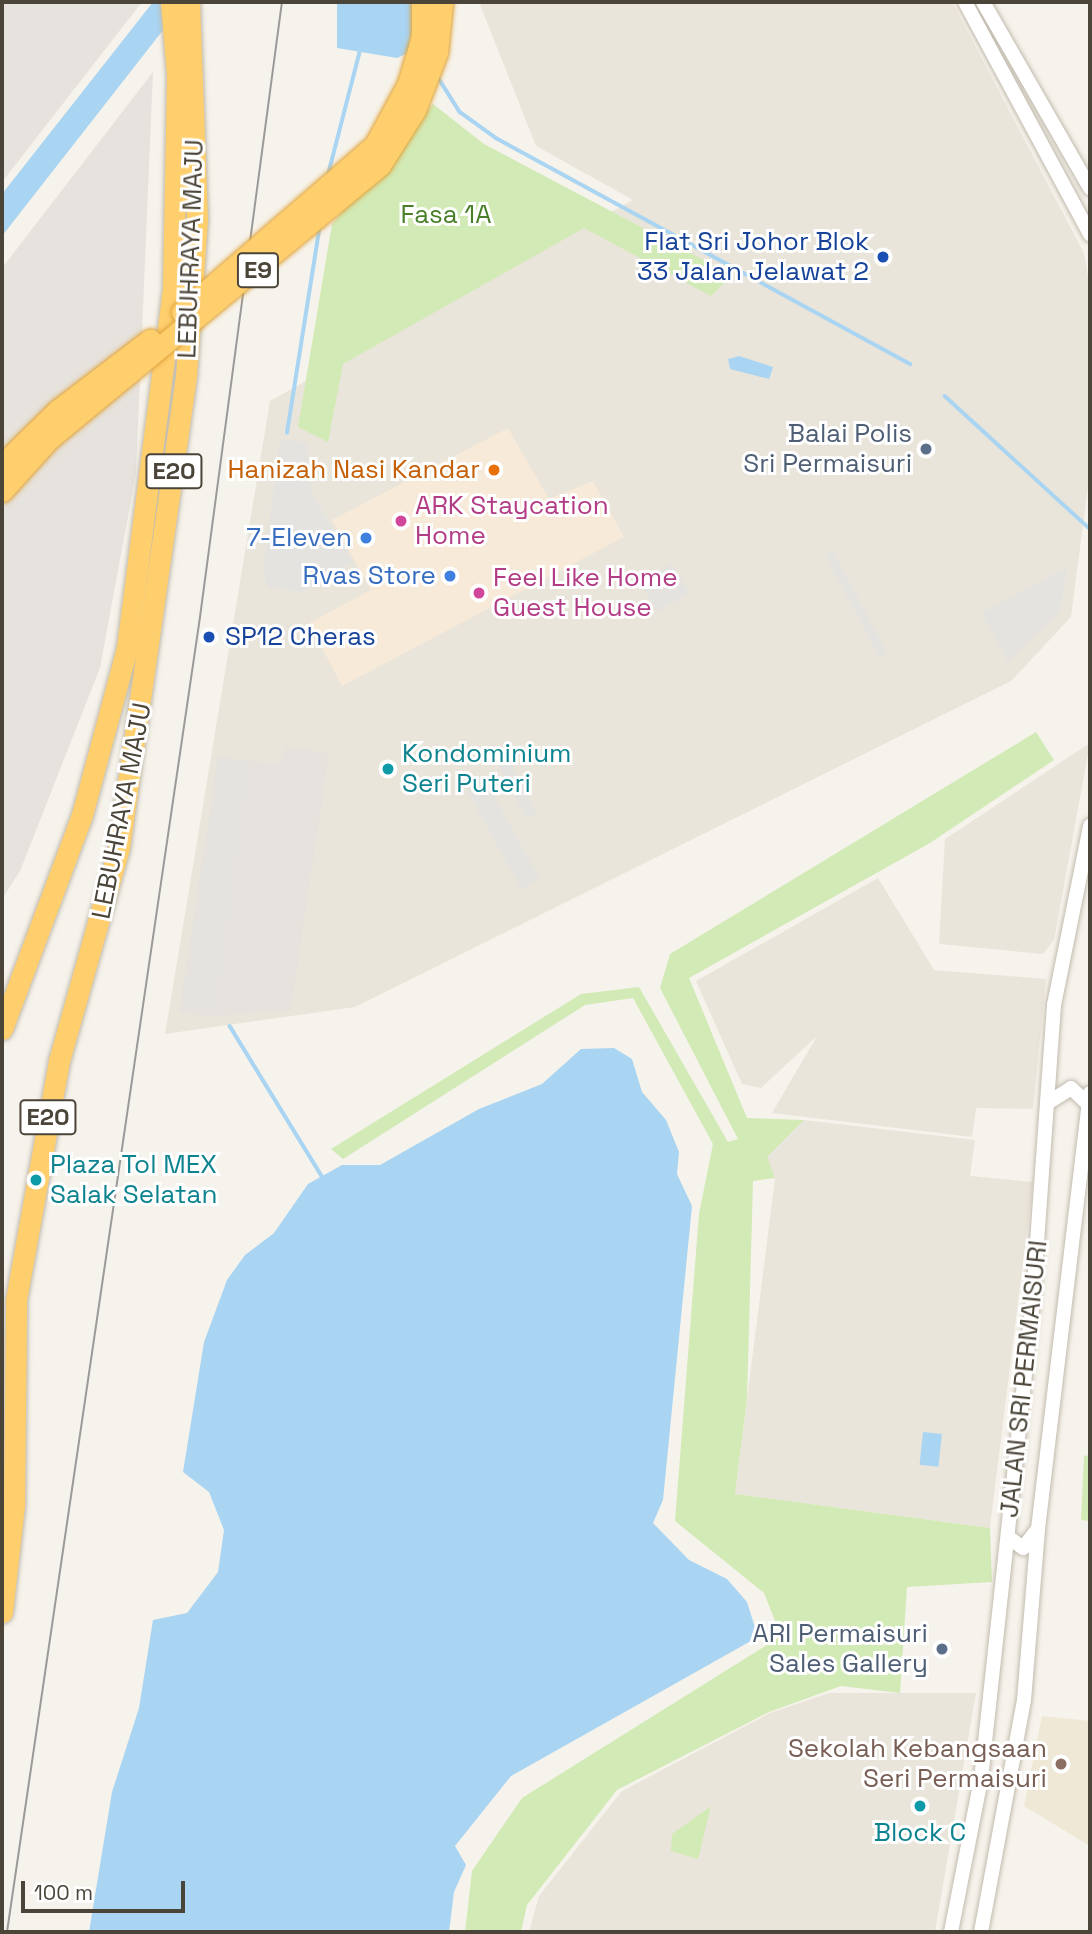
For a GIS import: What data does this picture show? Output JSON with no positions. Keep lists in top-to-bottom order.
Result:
{
  "streets": {
    "highway": ["LEBUHRAYA MAJU", "E9", "E20"],
    "street": ["JALAN SRI PERMAISURI"]
  },
  "parks": ["Fasa 1A"],
  "places": [
    "Flat Sri Johor Blok 33 Jalan Jelawat 2",
    "Balai Polis Sri Permaisuri",
    "Hanizah Nasi Kandar",
    "ARK Staycation Home",
    "7-Eleven",
    "Rvas Store",
    "Feel Like Home Guest House",
    "SP12 Cheras",
    "Kondominium Seri Puteri",
    "Plaza Tol MEX Salak Selatan",
    "ARI Permaisuri Sales Gallery",
    "Sekolah Kebangsaan Seri Permaisuri",
    "Block C"
  ],
  "scale_bar": "100 m"
}
